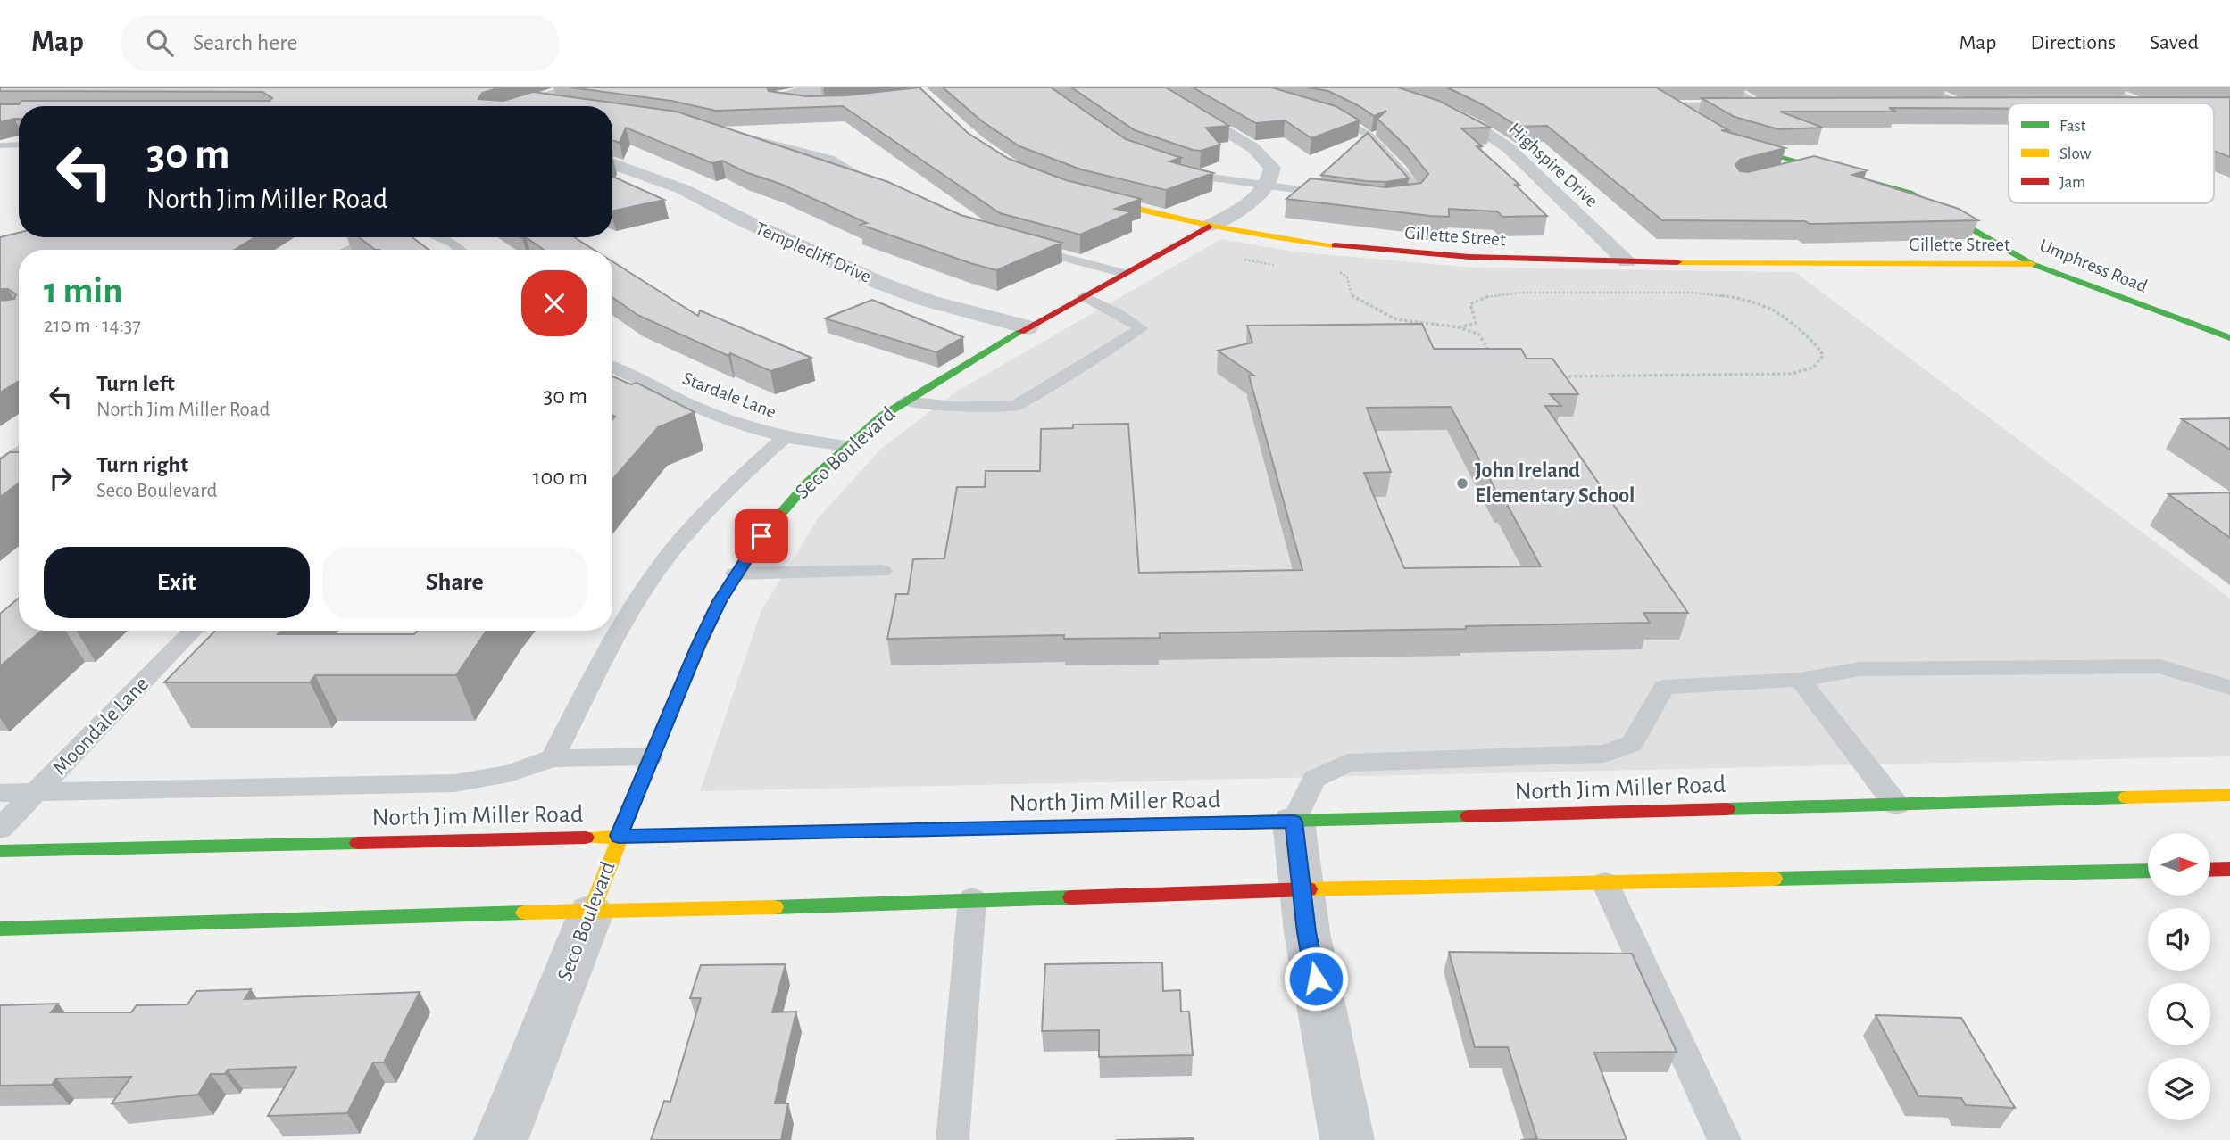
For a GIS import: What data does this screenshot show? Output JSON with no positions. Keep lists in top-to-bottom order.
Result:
{
  "streets": {
    "street": [
      "Highspire Drive",
      "Gillette Street",
      "Templecliff Drive",
      "Umphress Road",
      "Seco Boulevard",
      "North Jim Miller Road"
    ],
    "lane": ["Stardale Lane", "Moondale Lane"]
  },
  "crossings": [
    ["Highspire Drive", "Gillette Street"],
    ["Gillette Street", "Umphress Road"],
    ["Gillette Street", "Seco Boulevard"],
    ["Templecliff Drive", "Seco Boulevard"],
    ["Stardale Lane", "Seco Boulevard"],
    ["Seco Boulevard", "North Jim Miller Road"]
  ],
  "places": ["John Ireland Elementary School"],
  "legend": ["Fast", "Slow", "Jam"],
  "north": "right",
  "page": {
    "header": "Map",
    "search": "Search here",
    "nav": ["Map", "Directions", "Saved"],
    "turn": ["30 m", "North Jim Miller Road"],
    "heading": ["1 min", "210 m · 14:37"],
    "list": [
      {
        "name": "Turn left",
        "note": "North Jim Miller Road",
        "value": "30 m"
      },
      {
        "name": "Turn right",
        "note": "Seco Boulevard",
        "value": "100 m"
      }
    ],
    "buttons": ["Exit", "Share"]
  }
}
